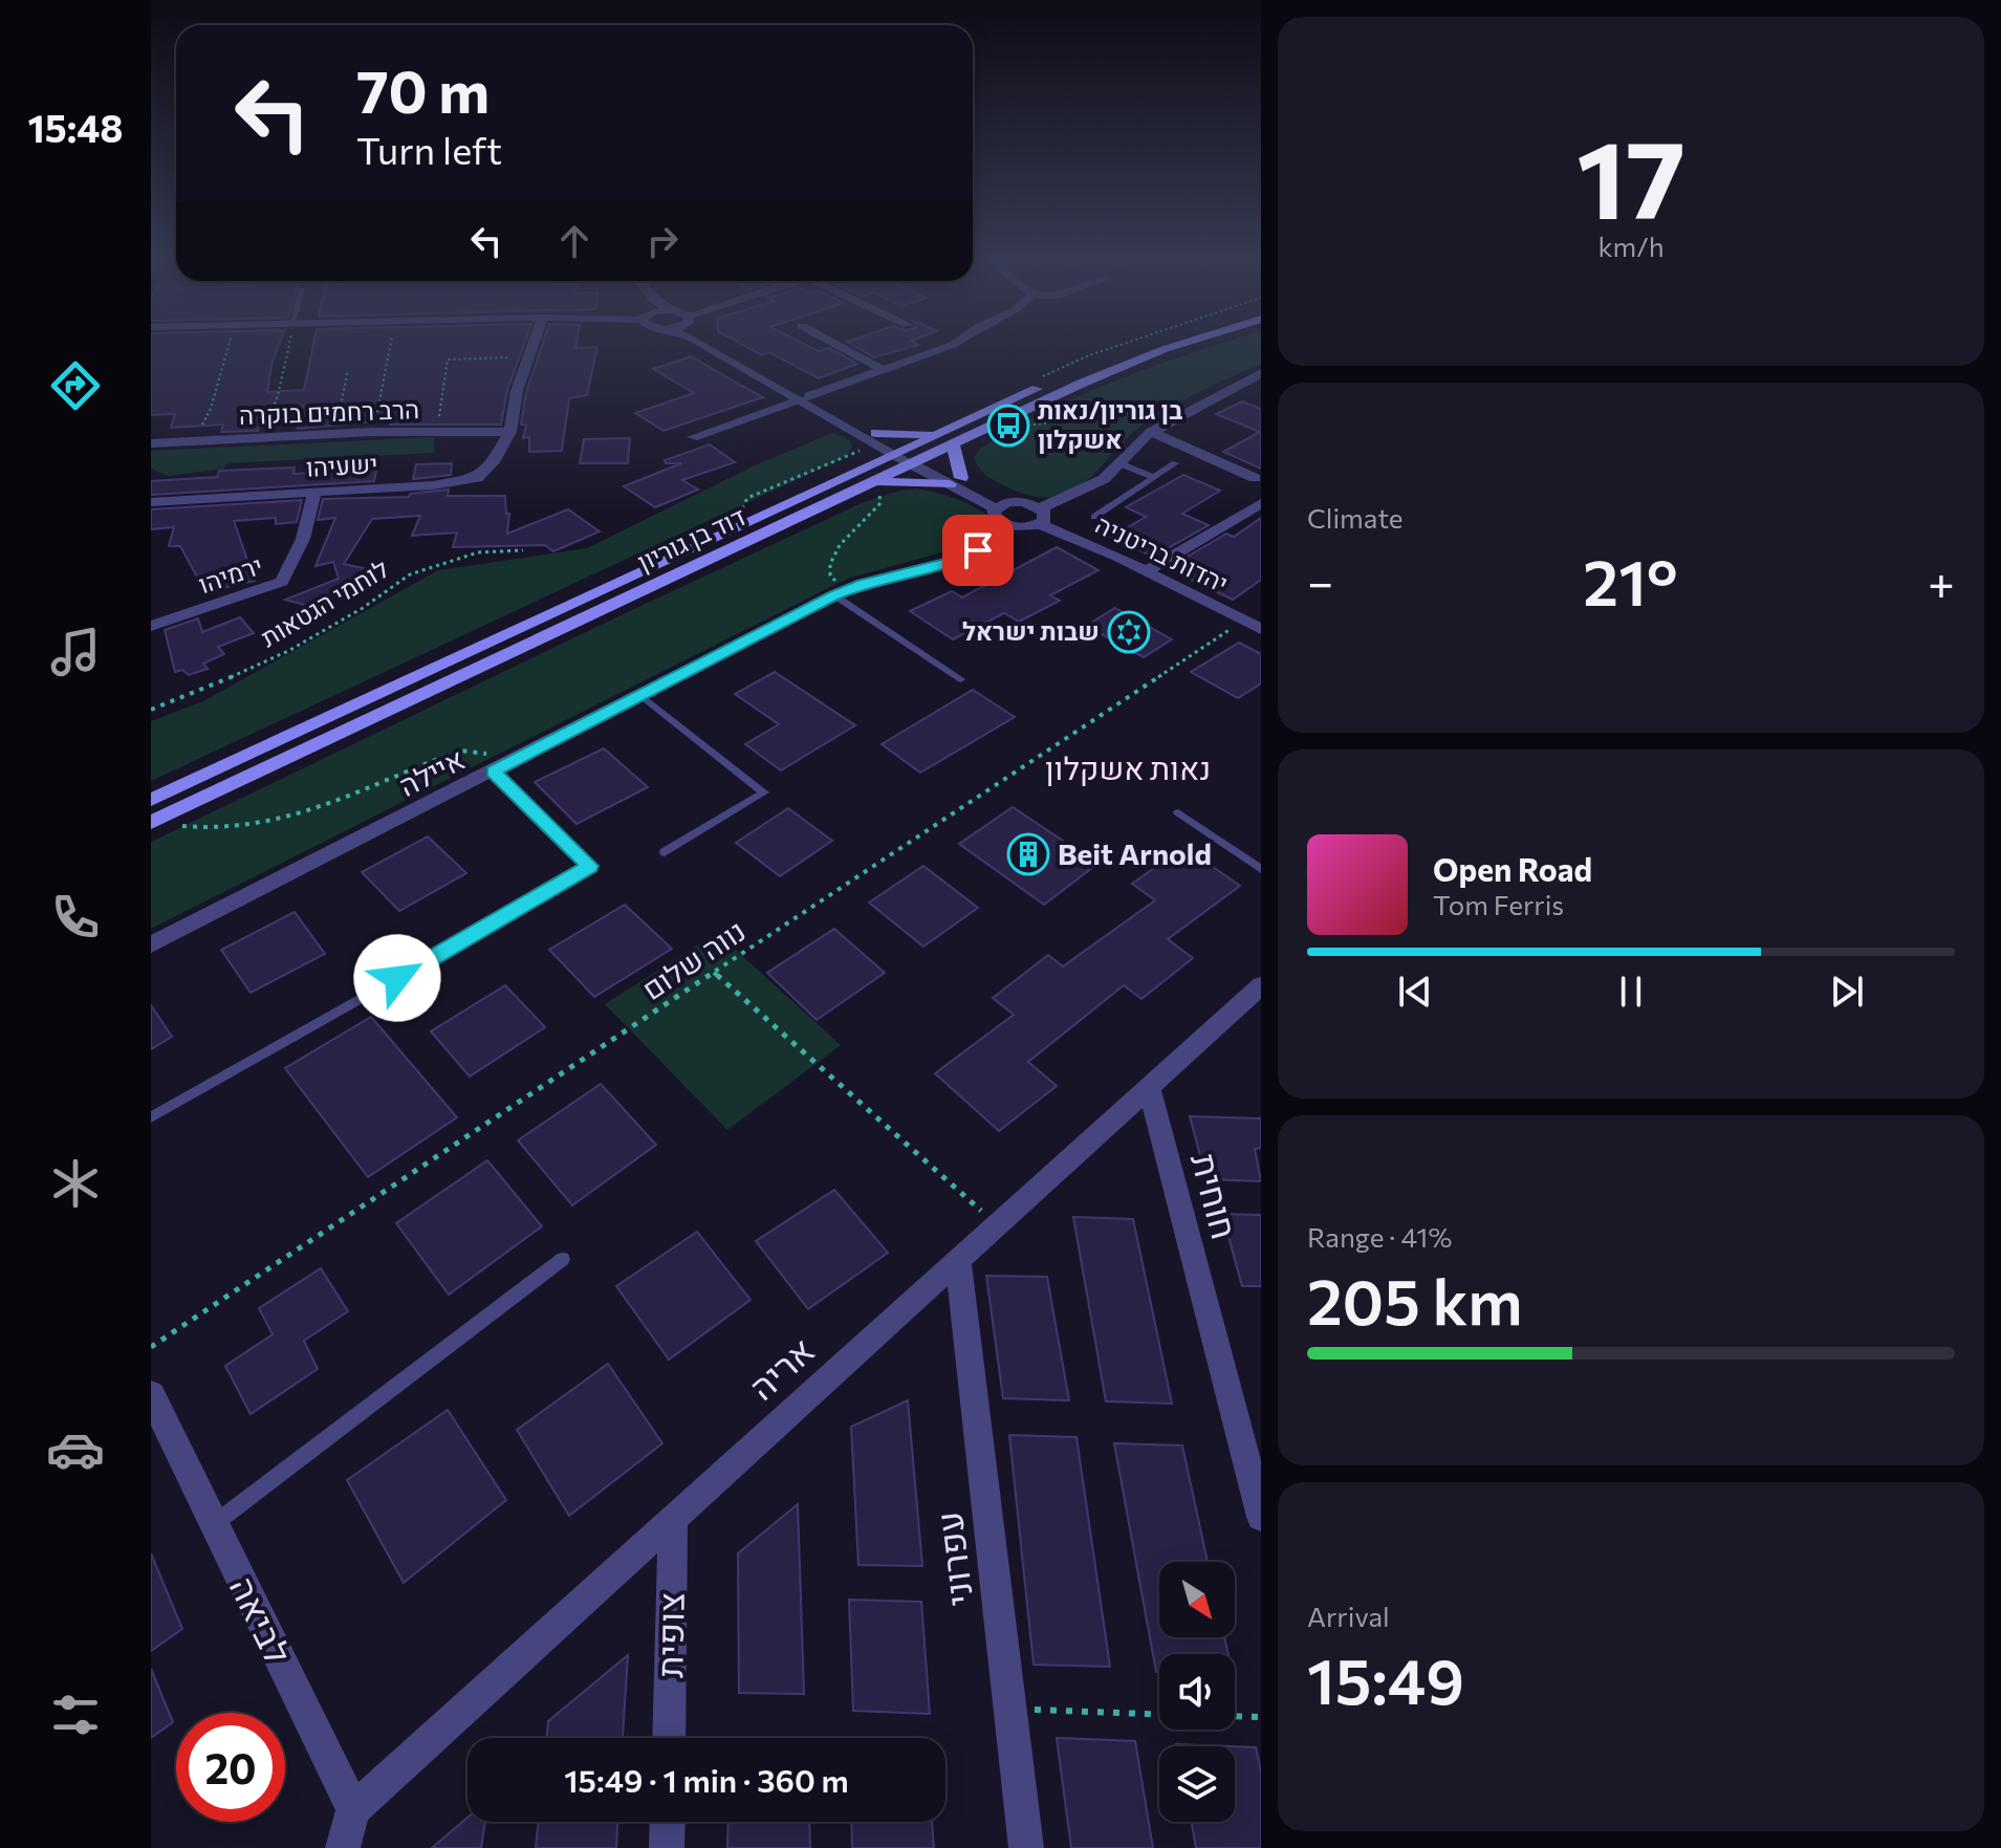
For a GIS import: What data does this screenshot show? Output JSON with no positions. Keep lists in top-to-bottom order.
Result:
{
  "streets": {
    "main road": ["דוד בן גוריון"],
    "street": [
      "הרב רחמים בוקרה",
      "ישעיהו",
      "יהדות בריטניה",
      "ירמיהו",
      "איילה",
      "חוחית",
      "אריה",
      "עפרוני",
      "לביאה",
      "צופית"
    ],
    "path": ["לוחמי הגטאות", "נווה שלום"]
  },
  "crossings": [
    ["הרב רחמים בוקרה", "ישעיהו"],
    ["ישעיהו", "ירמיהו"],
    ["יהדות בריטניה", "נווה שלום"],
    ["חוחית", "אריה"],
    ["אריה", "עפרוני"],
    ["אריה", "לביאה"],
    ["אריה", "צופית"]
  ],
  "districts": ["נאות אשקלון"],
  "places": {
    "bus stop": ["בן גוריון/נאות אשקלון"],
    "synagogue": ["שבות ישראל"],
    "building": ["Beit Arnold"]
  },
  "north": "bottom right",
  "page": {
    "tabs": "15:48",
    "tile": [
      ["17", "km/h"],
      "Climate",
      ["Range · 41%", "205 km"],
      ["Arrival", "15:49"]
    ],
    "turn": ["70 m", "Turn left"],
    "heat": ["−", "21°", "+"],
    "song": ["Open Road", "Tom Ferris"],
    "limit": "20",
    "trip": "15:49 · 1 min · 360 m"
  }
}
